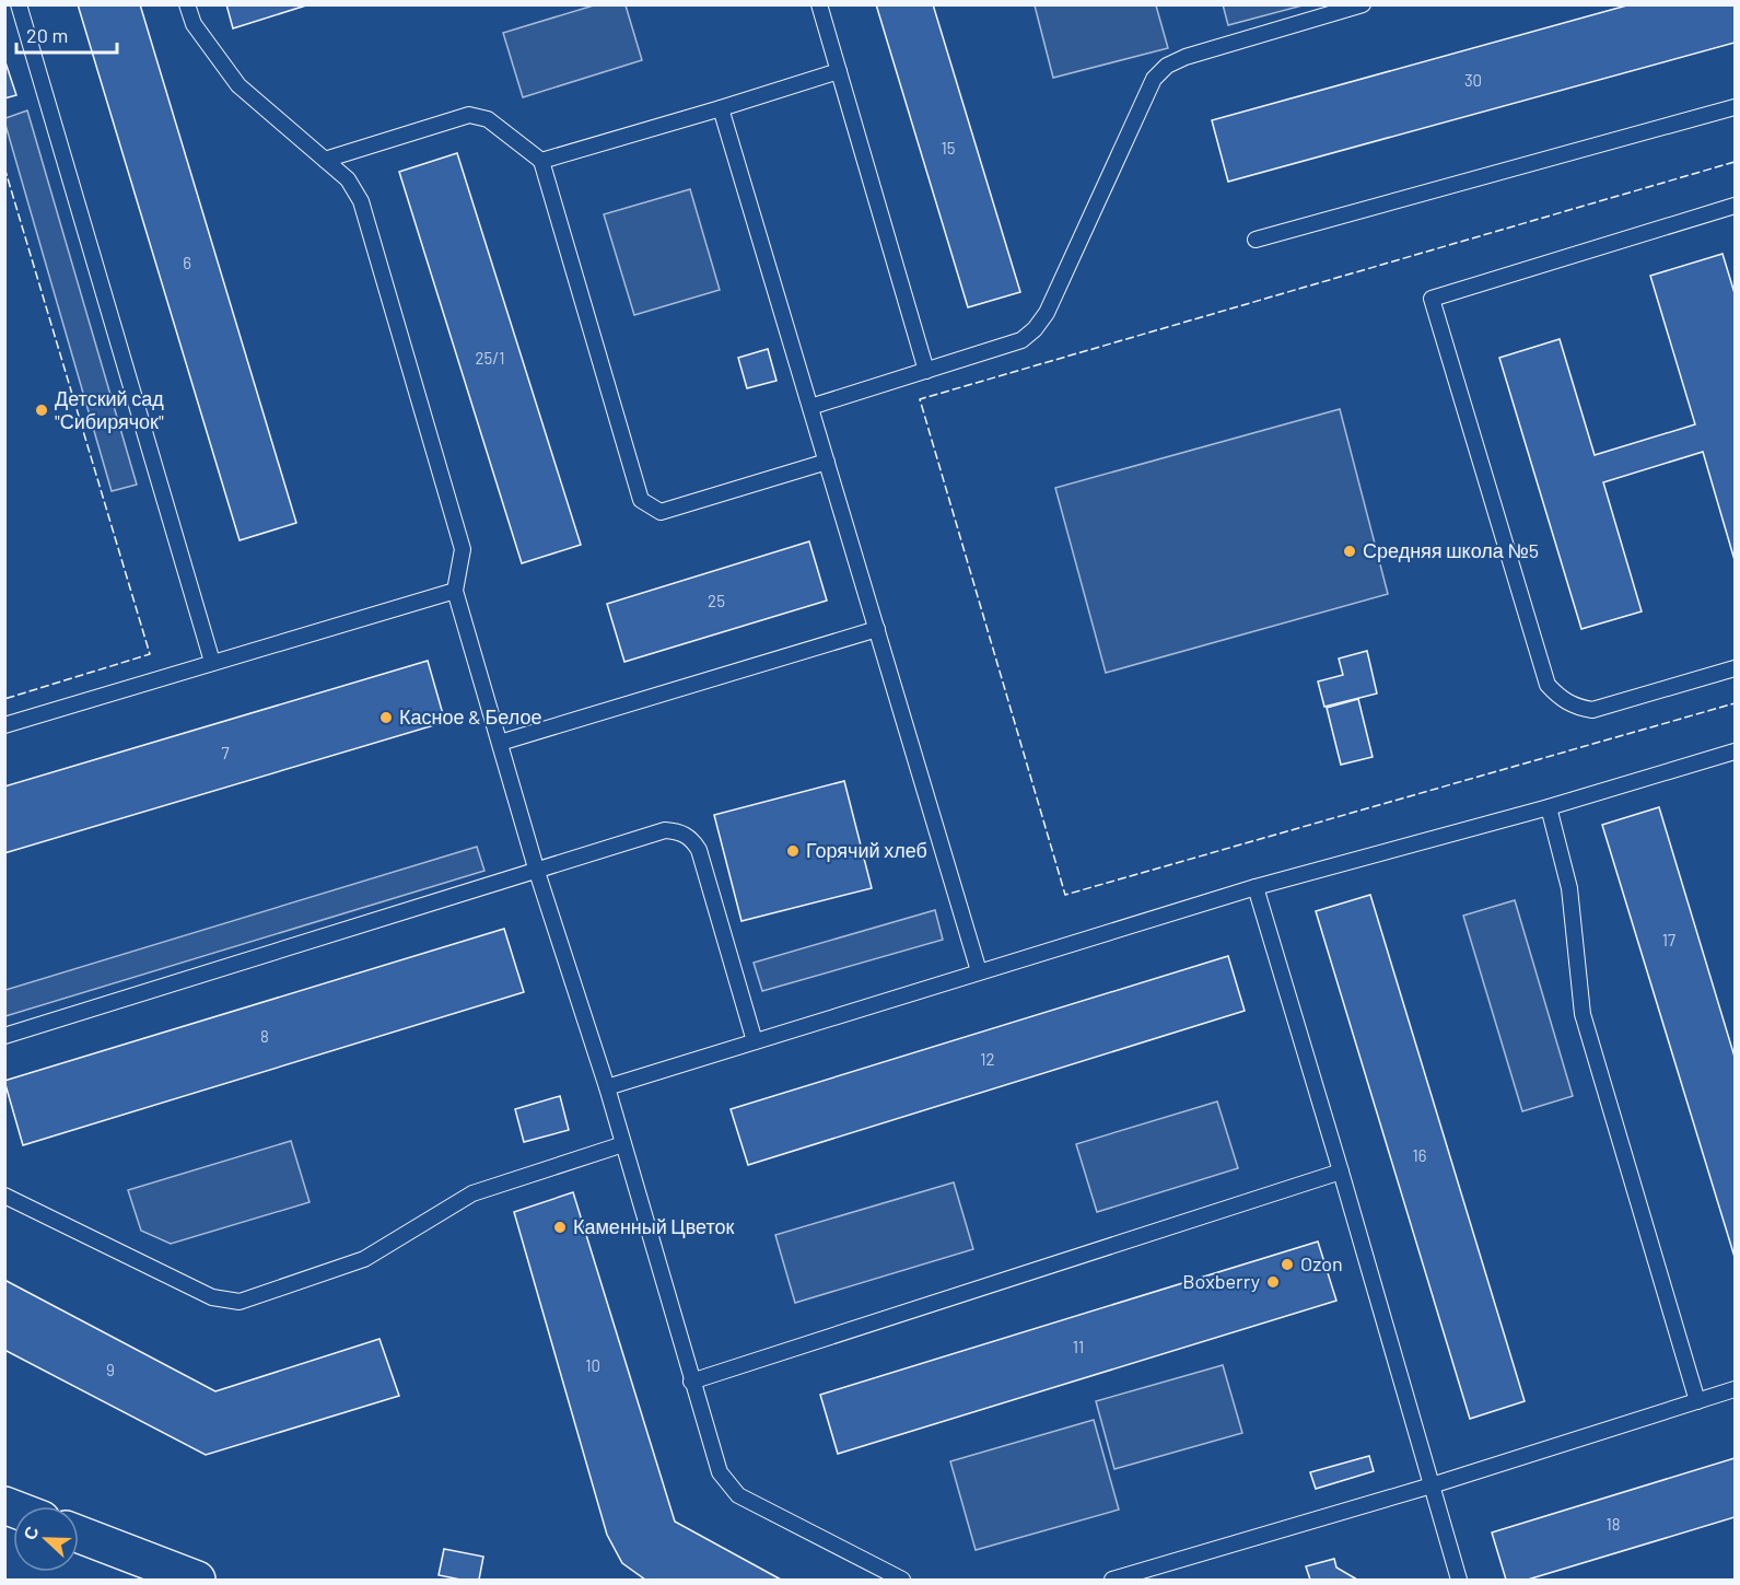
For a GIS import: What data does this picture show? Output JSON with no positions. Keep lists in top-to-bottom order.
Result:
{
  "places": [
    "Детский сад \"Сибирячок\"",
    "Средняя школа №5",
    "Касное & Белое",
    "Горячий хлеб",
    "Каменный Цветок",
    "Ozon",
    "Boxberry"
  ],
  "house_numbers": [
    "30",
    "15",
    "6",
    "25/1",
    "25",
    "7",
    "17",
    "8",
    "12",
    "16",
    "11",
    "10",
    "9",
    "18"
  ],
  "scale_bar": "20 m",
  "north": "left"
}
